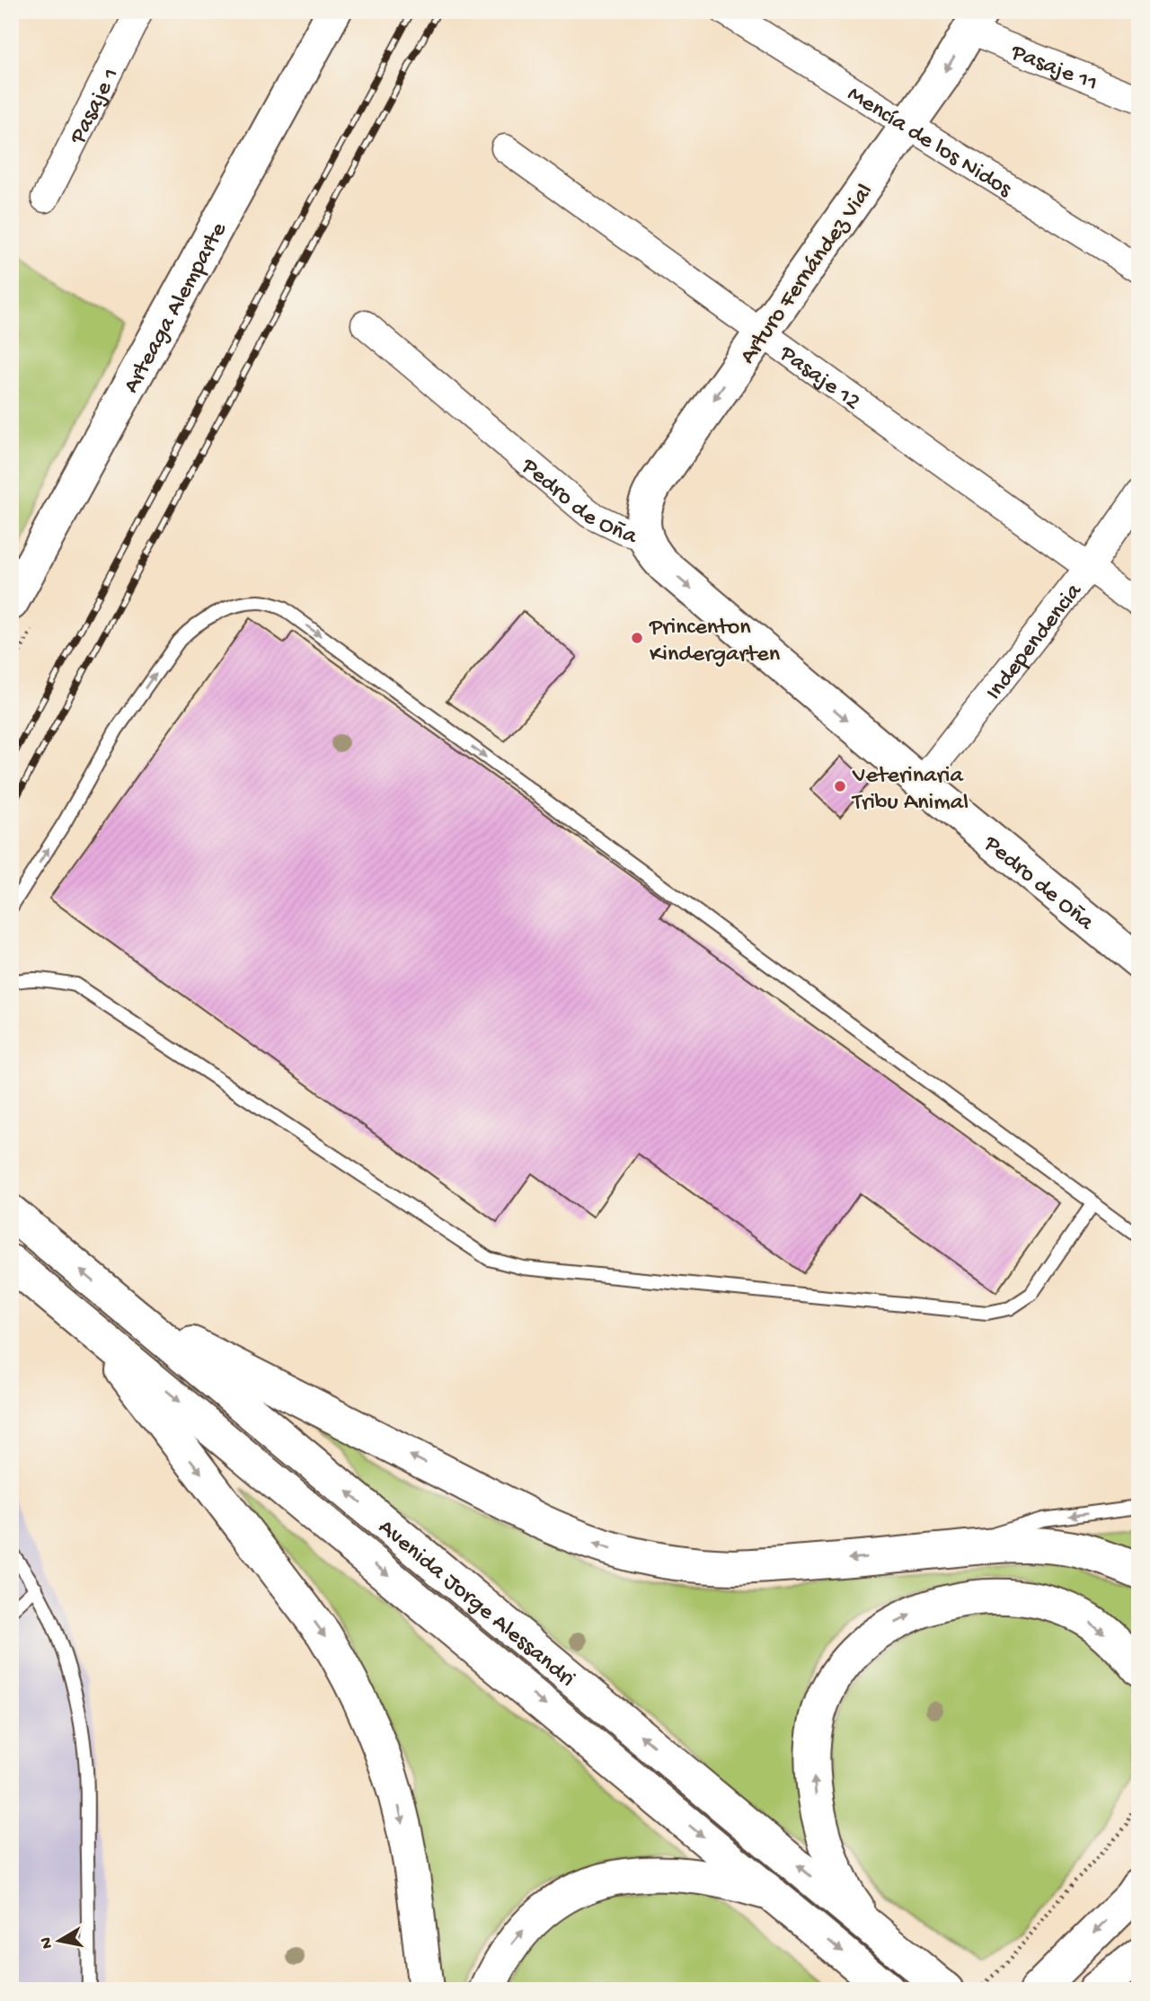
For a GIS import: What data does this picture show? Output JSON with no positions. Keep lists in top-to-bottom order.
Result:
{
  "streets": {
    "main road": [
      "Arturo Fernández Vial",
      "Arteaga Alemparte",
      "Pedro de Oña",
      "Avenida Jorge Alessandri"
    ],
    "street": [
      "Pasaje 11",
      "Pasaje 1",
      "Mencía de los Nidos",
      "Pasaje 12",
      "Independencia"
    ]
  },
  "crossings": [
    ["Pasaje 11", "Arturo Fernández Vial"],
    ["Mencía de los Nidos", "Arturo Fernández Vial"],
    ["Arturo Fernández Vial", "Pasaje 12"],
    ["Arturo Fernández Vial", "Pedro de Oña"],
    ["Pasaje 12", "Independencia"],
    ["Pedro de Oña", "Independencia"]
  ],
  "one_way": ["Arturo Fernández Vial", "Pedro de Oña"],
  "places": ["Princenton Kindergarten", "Veterinaria Tribu Animal"],
  "north": "left"
}
